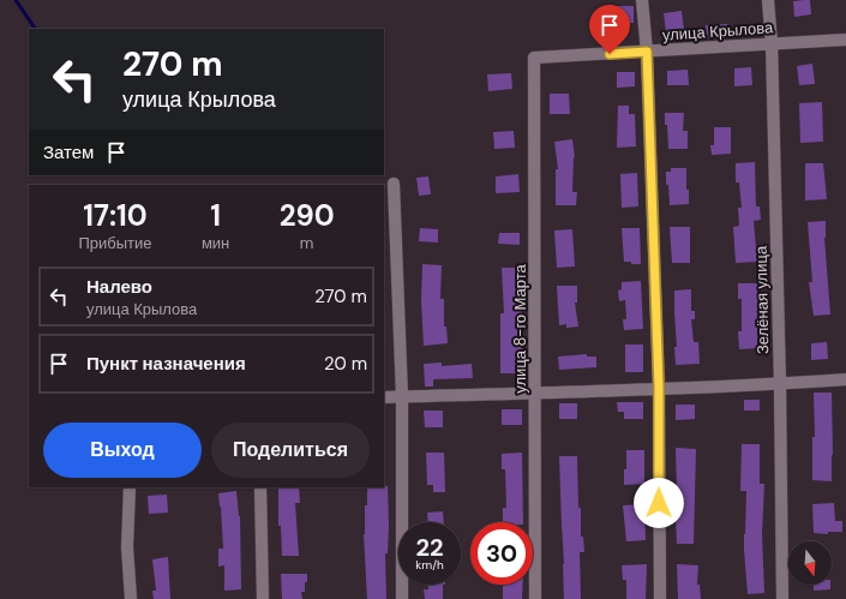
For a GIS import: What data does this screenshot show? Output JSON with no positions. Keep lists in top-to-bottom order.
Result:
{
  "streets": {
    "street": ["улица Крылова", "Зелёная улица", "улица 8-го Марта"]
  },
  "crossings": [
    ["улица Крылова", "Зелёная улица"],
    ["улица Крылова", "улица 8-го Марта"]
  ],
  "north": "bottom",
  "page": {
    "turn": ["270 m", "улица Крылова"],
    "then": "Затем",
    "eta": [
      "17:10",
      "Прибытие",
      "1",
      "мин",
      "290",
      "m"
    ],
    "list": [
      {
        "name": "Налево",
        "note": "улица Крылова",
        "value": "270 m"
      },
      {
        "name": "Пункт назначения",
        "value": "20 m"
      }
    ],
    "buttons": ["Выход", "Поделиться"],
    "speed": "22 km/h",
    "limit": "30"
  }
}
